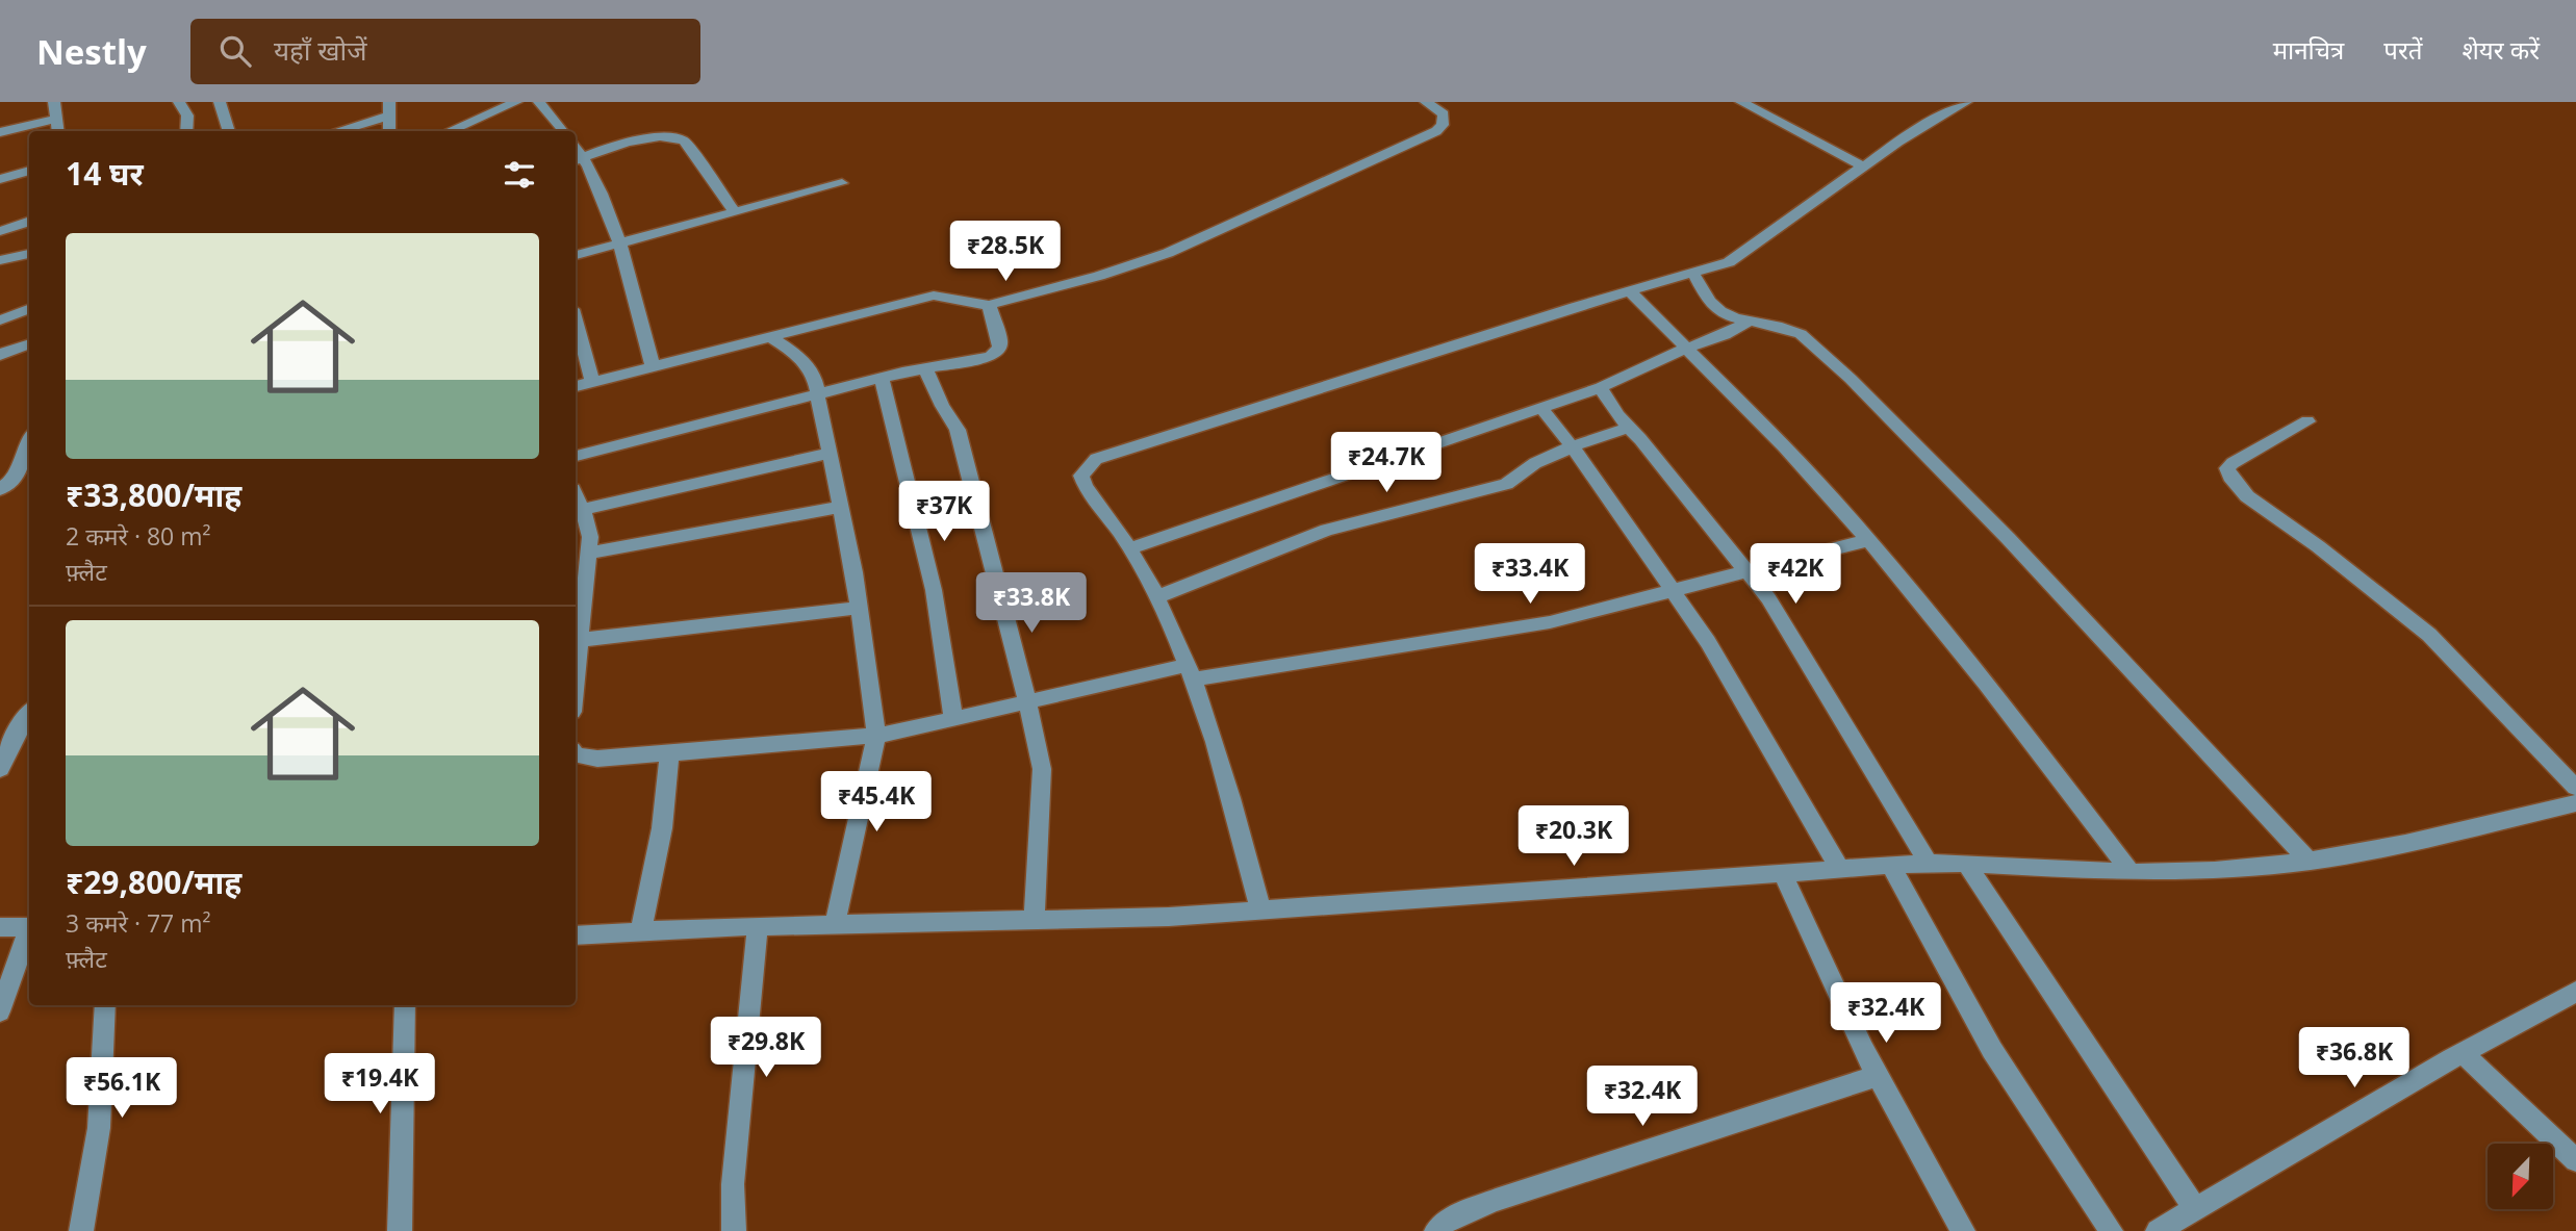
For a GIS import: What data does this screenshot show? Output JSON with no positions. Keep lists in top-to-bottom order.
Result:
{
  "north": "bottom left",
  "page": {
    "header": "Nestly",
    "search": "यहाँ खोजें",
    "nav": ["मानचित्र", "परतें", "शेयर करें"],
    "heading": "14 घर",
    "list": [
      {
        "name": "₹33,800/माह",
        "note": "2 कमरे · 80 m² · फ़्लैट"
      },
      {
        "name": "₹29,800/माह",
        "note": "3 कमरे · 77 m² · फ़्लैट"
      }
    ],
    "price": [
      "₹28.5K",
      "₹24.7K",
      "₹37K",
      "₹33.4K",
      "₹42K",
      "₹33.8K",
      "₹45.4K",
      "₹20.3K",
      "₹32.4K",
      "₹29.8K",
      "₹36.8K",
      "₹19.4K",
      "₹56.1K",
      "₹32.4K"
    ]
  }
}
